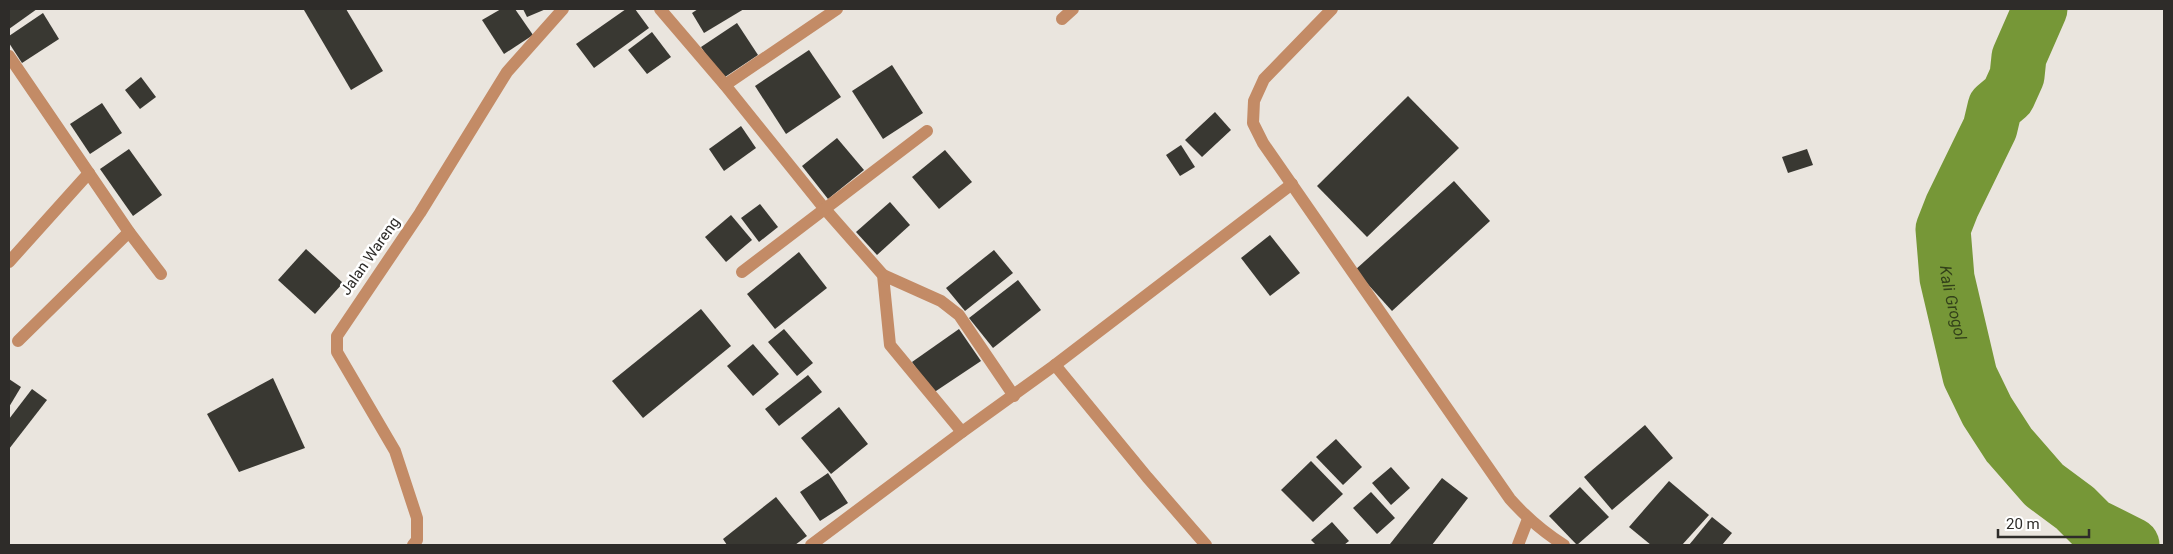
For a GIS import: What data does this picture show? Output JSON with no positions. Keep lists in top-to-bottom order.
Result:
{
  "streets": {
    "street": ["Jalan Wareng"]
  },
  "water": ["Kali Grogol"],
  "scale_bar": "20 m"
}
